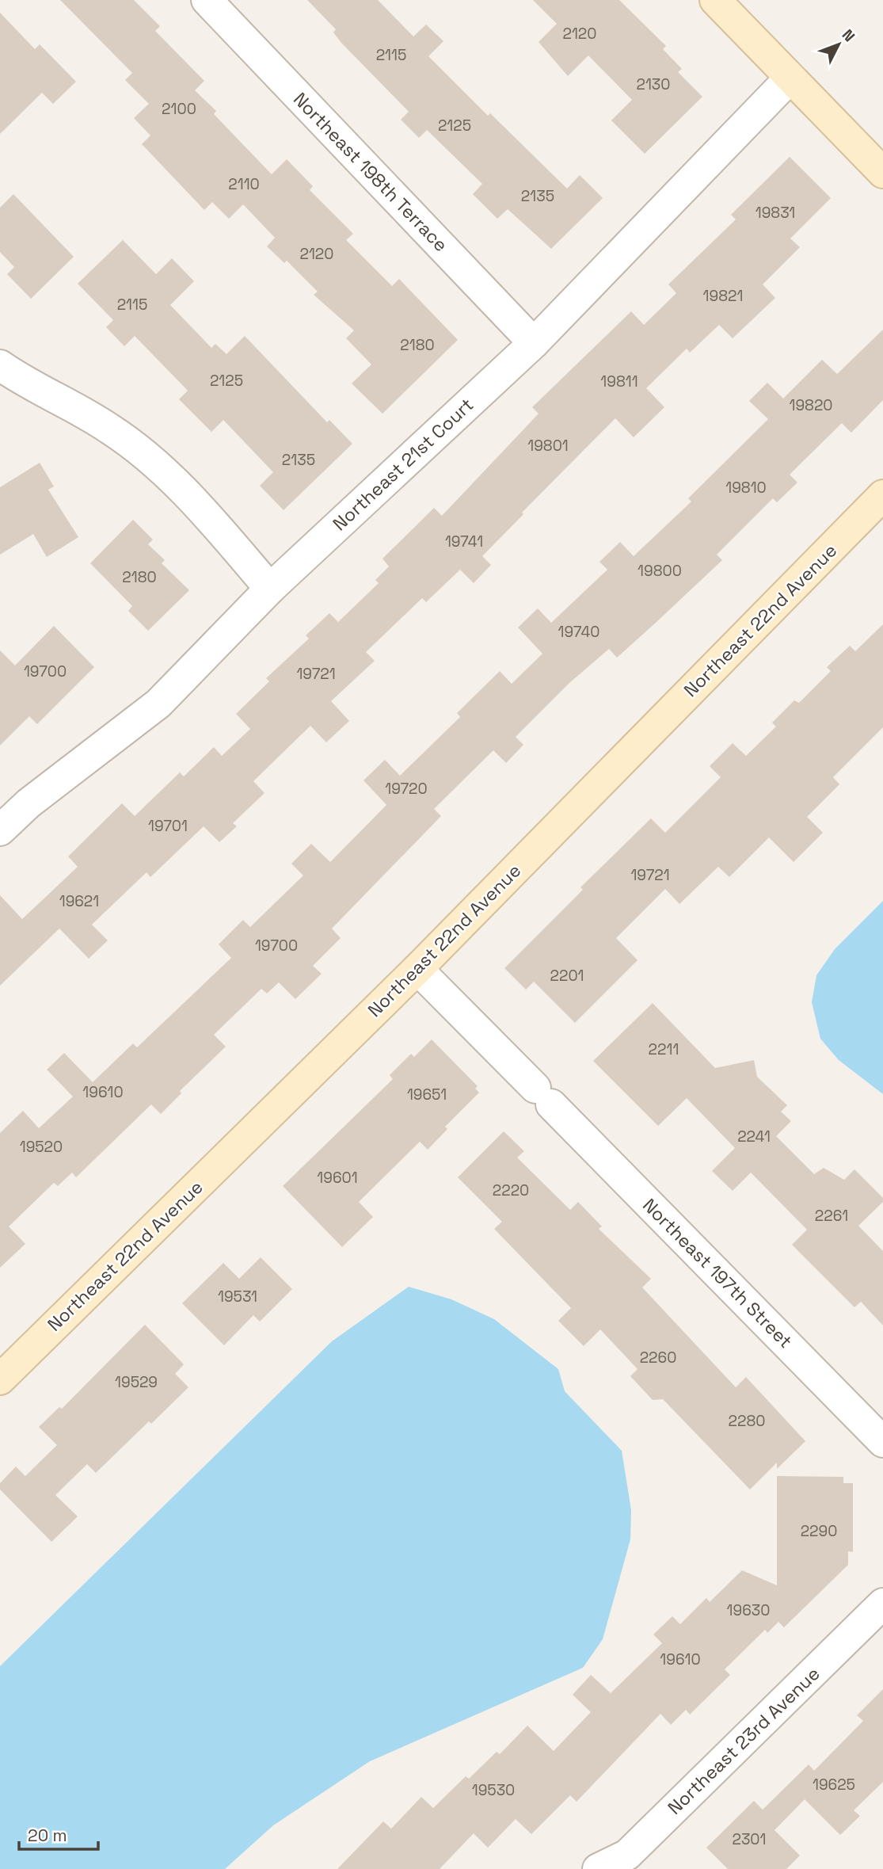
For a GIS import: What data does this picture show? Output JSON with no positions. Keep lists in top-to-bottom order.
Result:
{
  "streets": {
    "street": [
      "Northeast 198th Terrace",
      "Northeast 21st Court",
      "Northeast 22nd Avenue",
      "Northeast 197th Street",
      "Northeast 23rd Avenue"
    ]
  },
  "crossings": [
    ["Northeast 198th Terrace", "Northeast 21st Court"],
    ["Northeast 22nd Avenue", "Northeast 197th Street"]
  ],
  "house_numbers": [
    "2120",
    "2115",
    "2130",
    "2100",
    "2125",
    "2110",
    "2135",
    "19831",
    "2120",
    "19821",
    "2115",
    "2180",
    "2125",
    "19811",
    "19820",
    "19801",
    "2135",
    "19810",
    "19741",
    "19800",
    "2180",
    "19740",
    "19700",
    "19721",
    "19720",
    "19701",
    "19721",
    "19621",
    "19700",
    "2201",
    "2211",
    "19610",
    "19651",
    "2241",
    "19520",
    "19601",
    "2220",
    "2261",
    "19531",
    "2260",
    "19529",
    "2280",
    "2290",
    "19630",
    "19610",
    "19625",
    "19530",
    "2301"
  ],
  "scale_bar": "20 m",
  "north": "top right"
}
